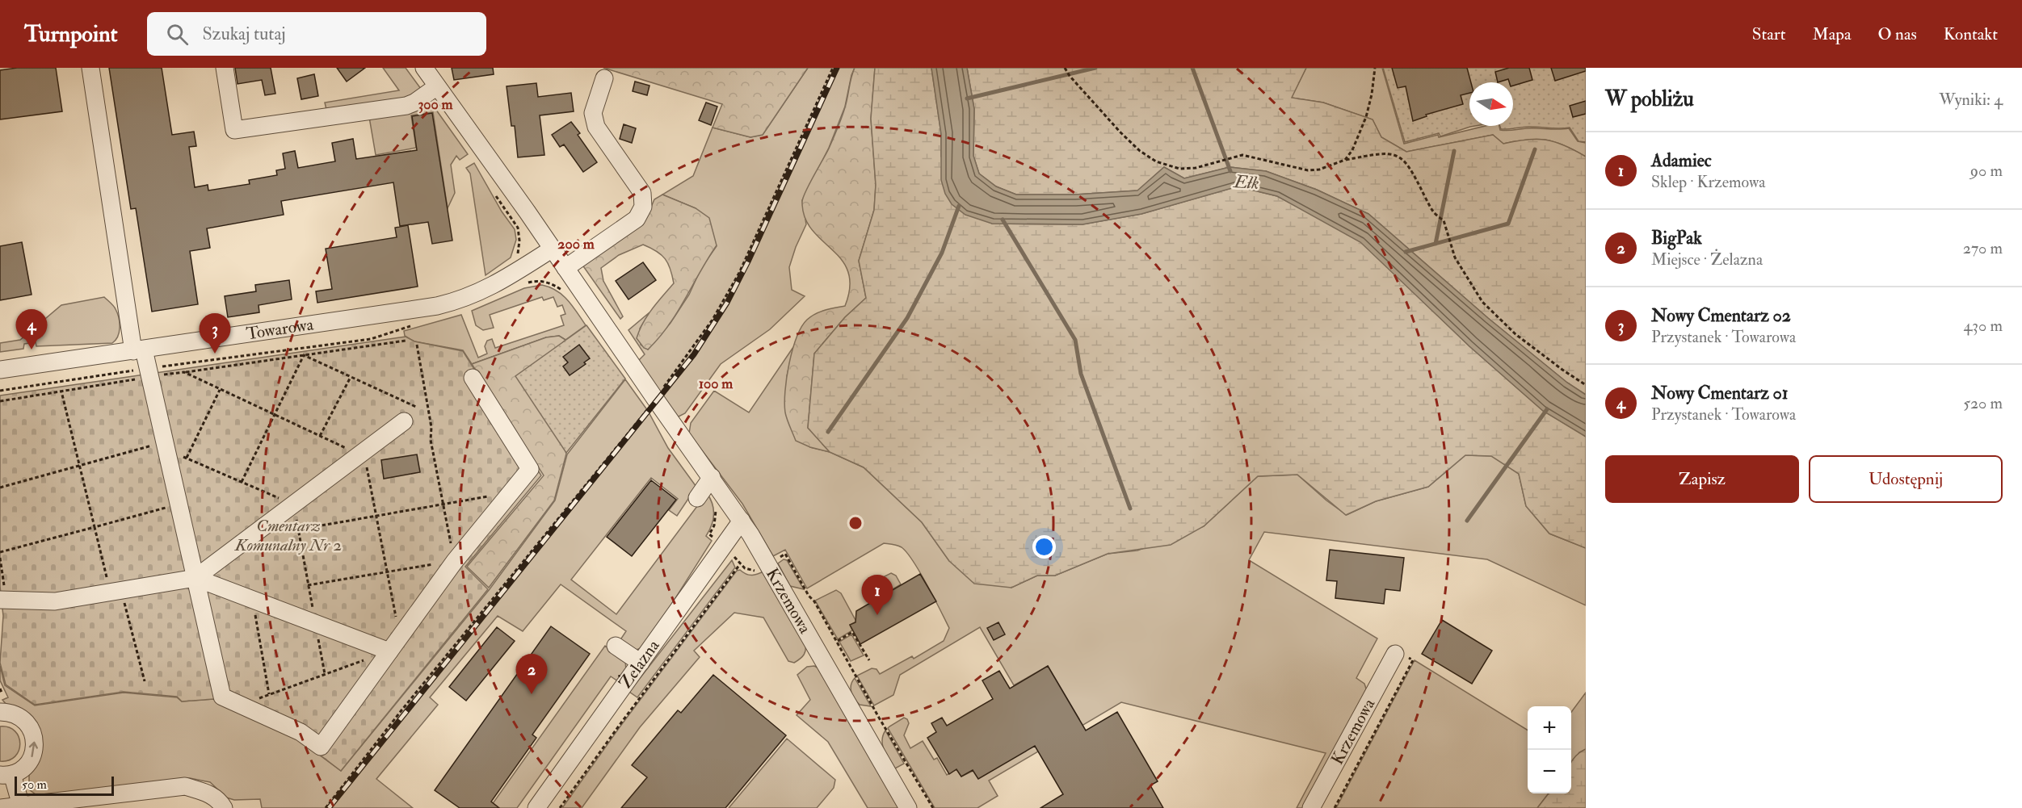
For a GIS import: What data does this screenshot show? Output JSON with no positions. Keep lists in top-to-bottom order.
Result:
{
  "streets": {
    "street": ["Towarowa", "Krzemowa", "Żelazna"]
  },
  "crossings": [
    ["Krzemowa", "Żelazna"]
  ],
  "water": ["Ełk"],
  "parks": ["Cmentarz Komunalny Nr 2"],
  "scale_bar": "50 m",
  "north": "right",
  "page": {
    "header": "Turnpoint",
    "search": "Szukaj tutaj",
    "nav": [
      "Start",
      "Mapa",
      "O nas",
      "Kontakt"
    ],
    "heading": ["W pobliżu", "Wyniki: 4"],
    "list": [
      {
        "mark": "1",
        "name": "Adamiec",
        "note": "Sklep · Krzemowa",
        "value": "90 m"
      },
      {
        "mark": "2",
        "name": "BigPak",
        "note": "Miejsce · Żelazna",
        "value": "270 m"
      },
      {
        "mark": "3",
        "name": "Nowy Cmentarz 02",
        "note": "Przystanek · Towarowa",
        "value": "430 m"
      },
      {
        "mark": "4",
        "name": "Nowy Cmentarz 01",
        "note": "Przystanek · Towarowa",
        "value": "520 m"
      }
    ],
    "pins": [
      "4",
      "3",
      "1",
      "2"
    ],
    "buttons": ["Zapisz", "Udostępnij"],
    "map_buttons": ["+", "−"],
    "scale": "50 m"
  },
  "rings": ["300 m", "200 m", "100 m"]
}
